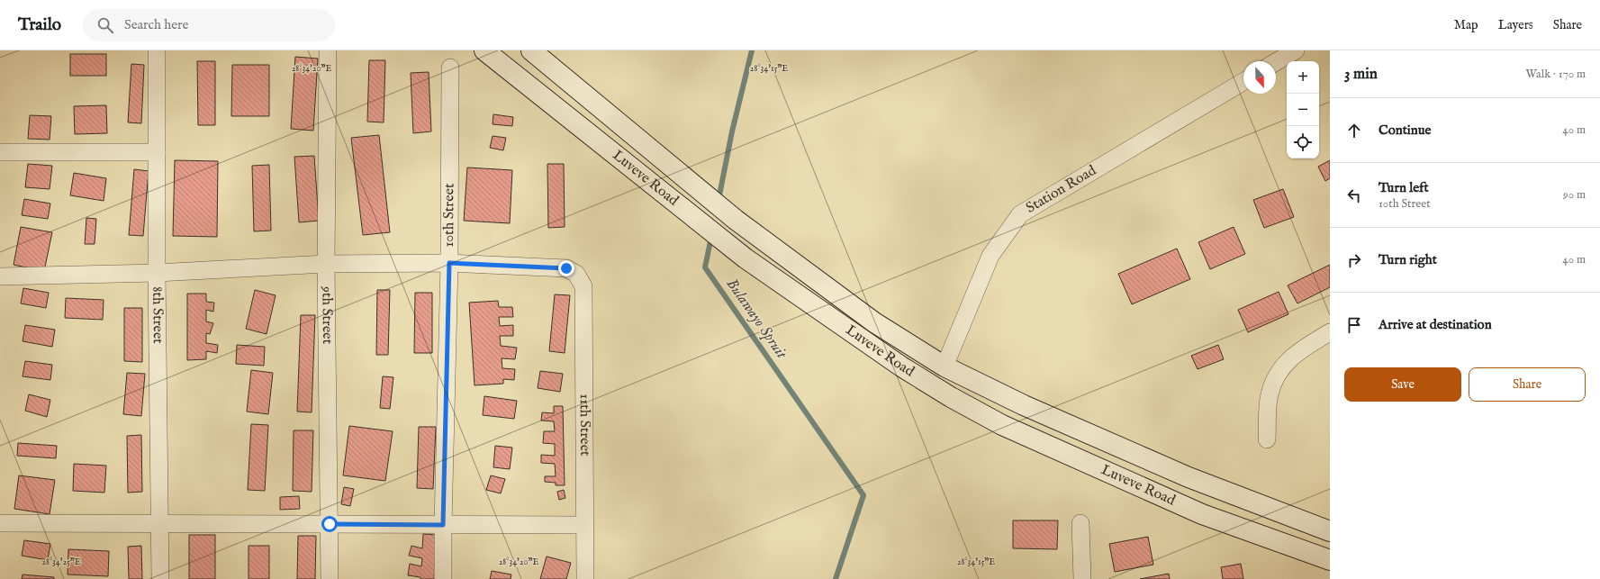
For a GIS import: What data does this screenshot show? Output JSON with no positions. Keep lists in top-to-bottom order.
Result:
{
  "streets": {
    "street": [
      "Luveve Road",
      "Station Road",
      "10th Street",
      "8th Street",
      "9th Street",
      "11th Street"
    ]
  },
  "crossings": [
    ["Luveve Road", "Station Road"],
    ["10th Street", "11th Street"]
  ],
  "water": ["Bulawayo Spruit"],
  "north": "bottom",
  "page": {
    "header": "Trailo",
    "search": "Search here",
    "nav": ["Map", "Layers", "Share"],
    "heading": ["3 min", "Walk · 170 m"],
    "map_buttons": ["+", "−"],
    "list": [
      ["Continue", "40 m"],
      ["Turn left", "10th Street", "90 m"],
      ["Turn right", "40 m"],
      "Arrive at destination"
    ],
    "buttons": ["Save", "Share"]
  },
  "coordinates": ["28°34'20\"E", "28°34'15\"E", "28°34'25\"E"]
}
